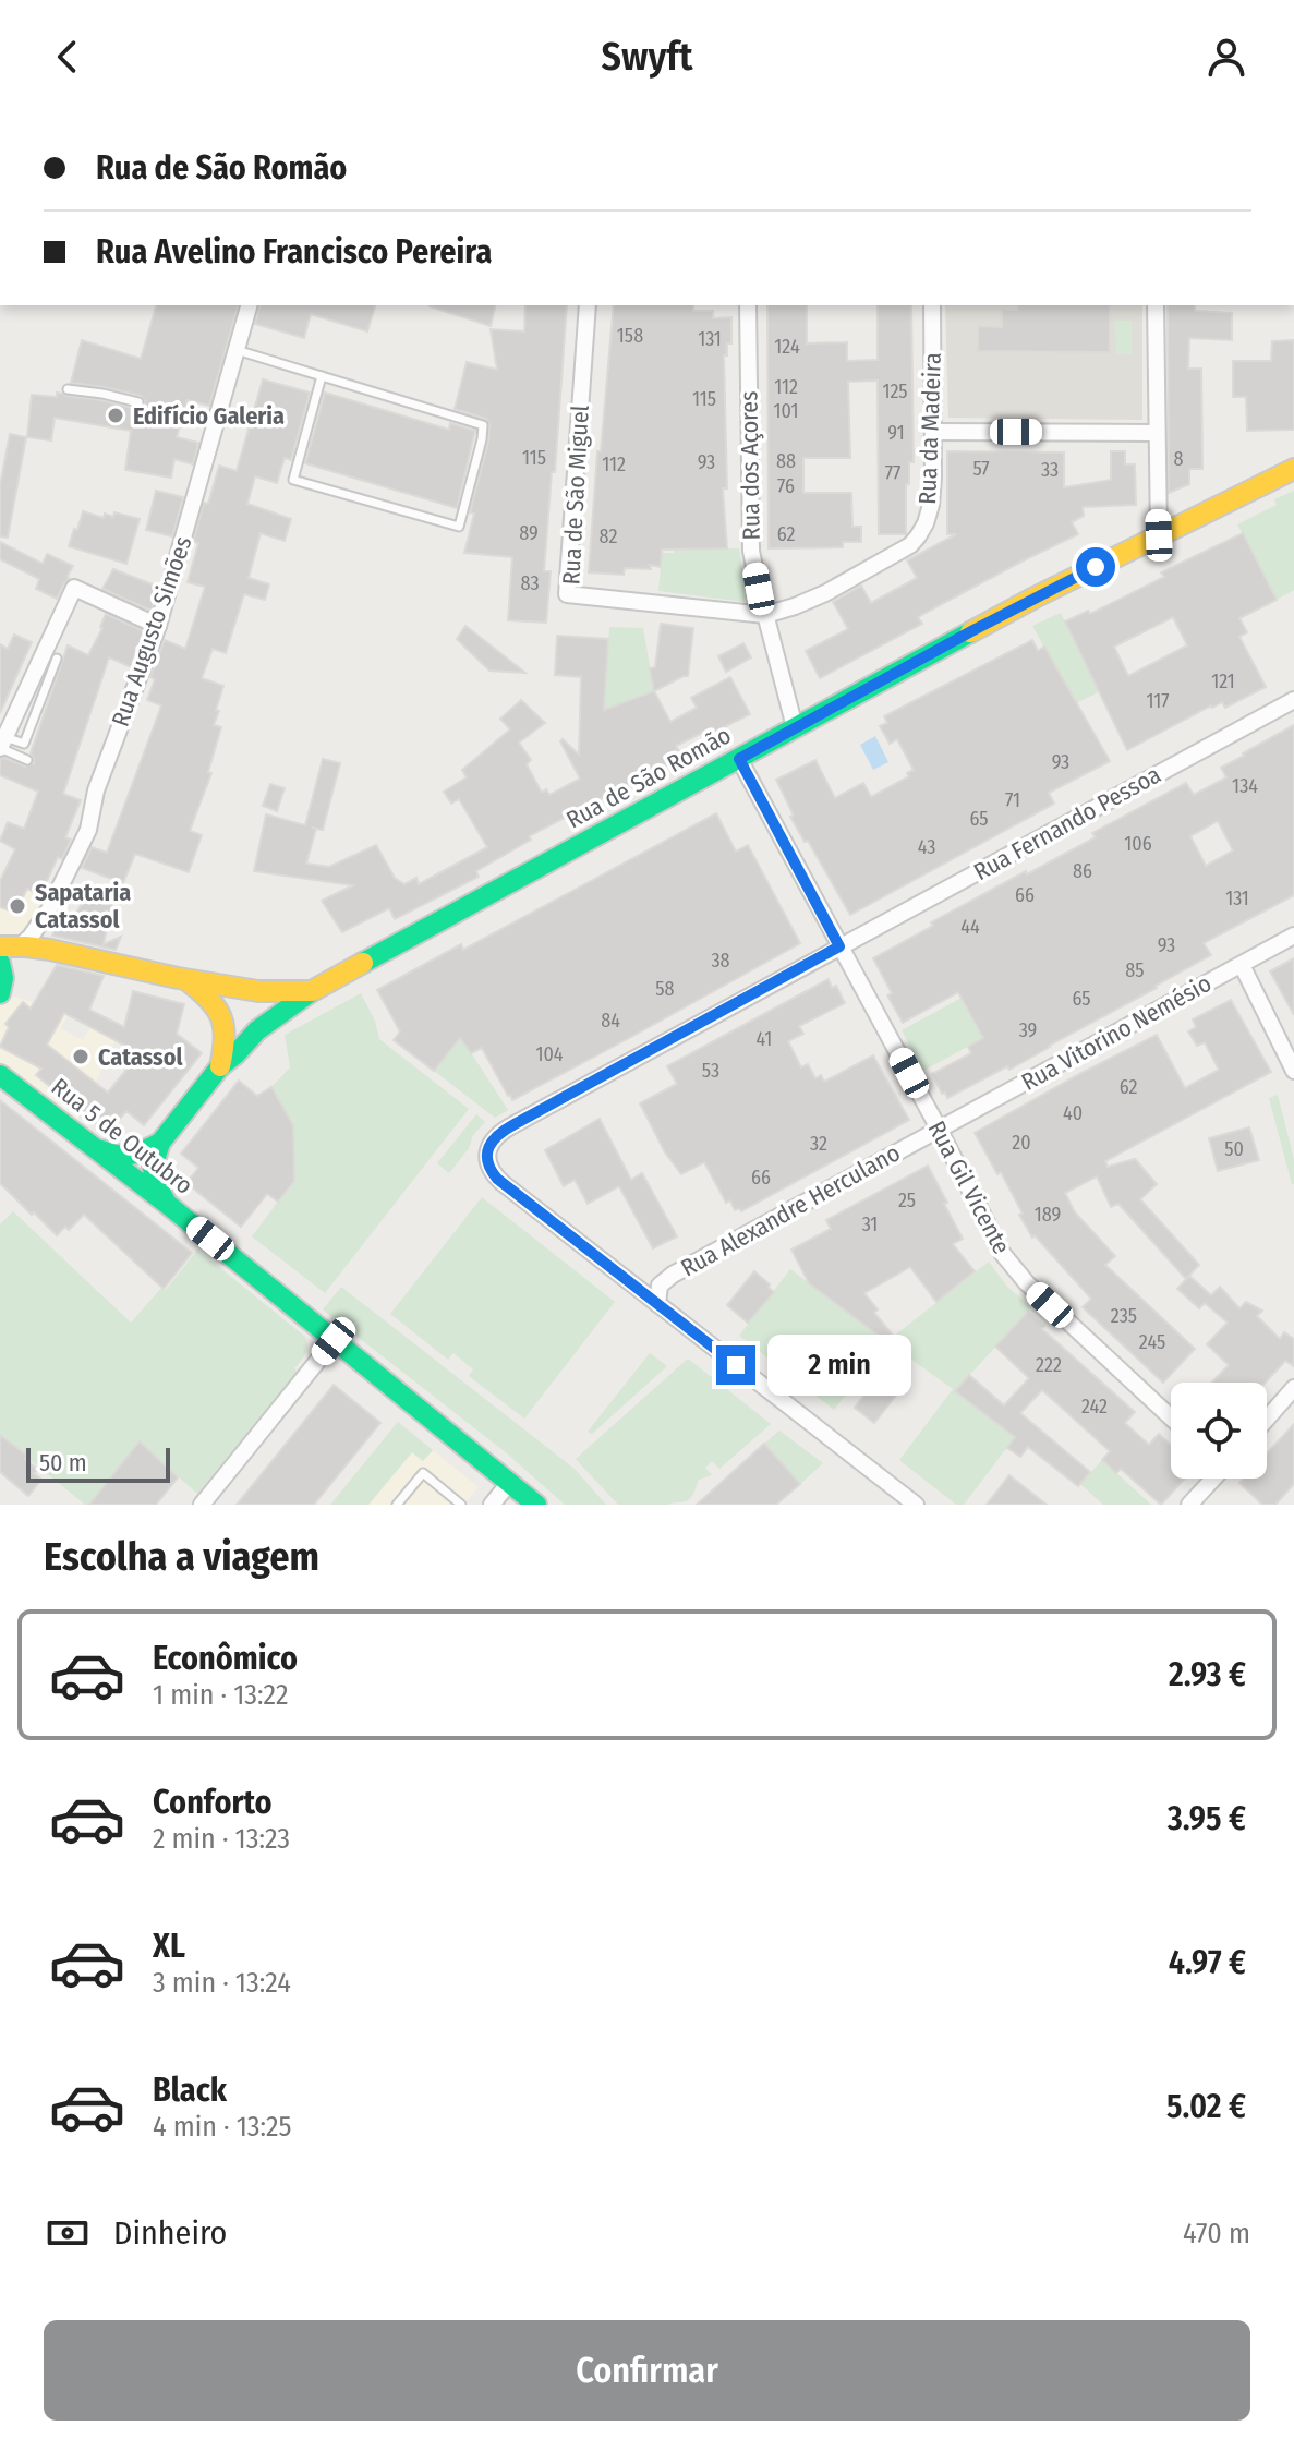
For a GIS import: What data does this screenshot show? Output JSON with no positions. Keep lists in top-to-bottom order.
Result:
{
  "streets": {
    "main road": ["Rua de São Romão", "Rua 5 de Outubro"],
    "street": [
      "Rua da Madeira",
      "Rua dos Açores",
      "Rua de São Miguel",
      "Rua Augusto Simões",
      "Rua Fernando Pessoa",
      "Rua Vitorino Nemésio",
      "Rua Gil Vicente",
      "Rua Alexandre Herculano"
    ]
  },
  "crossings": [
    ["Rua da Madeira", "Rua dos Açores"],
    ["Rua da Madeira", "Rua de São Miguel"],
    ["Rua dos Açores", "Rua de São Miguel"],
    ["Rua dos Açores", "Rua de São Romão"],
    ["Rua Augusto Simões", "Rua de São Romão"],
    ["Rua de São Romão", "Rua Gil Vicente"],
    ["Rua Fernando Pessoa", "Rua Gil Vicente"],
    ["Rua Fernando Pessoa", "Rua Alexandre Herculano"],
    ["Rua Vitorino Nemésio", "Rua Gil Vicente"],
    ["Rua Vitorino Nemésio", "Rua Alexandre Herculano"],
    ["Rua Gil Vicente", "Rua Alexandre Herculano"]
  ],
  "places": ["Edifício Galeria", "Sapataria Catassol", "Catassol"],
  "house_numbers": [
    "158",
    "131",
    "124",
    "112",
    "125",
    "115",
    "101",
    "91",
    "115",
    "8",
    "88",
    "93",
    "112",
    "57",
    "33",
    "77",
    "76",
    "89",
    "62",
    "82",
    "83",
    "121",
    "117",
    "93",
    "134",
    "71",
    "65",
    "106",
    "43",
    "86",
    "66",
    "131",
    "44",
    "93",
    "38",
    "85",
    "58",
    "65",
    "84",
    "39",
    "41",
    "104",
    "53",
    "62",
    "40",
    "20",
    "32",
    "50",
    "66",
    "25",
    "189",
    "31",
    "235",
    "245",
    "222",
    "242"
  ],
  "scale_bar": "50 m",
  "page": {
    "header": "Swyft",
    "banner": ["Rua de São Romão", "Rua Avelino Francisco Pereira"],
    "bubble": "2 min",
    "scale": "50 m",
    "heading": "Escolha a viagem",
    "list": [
      {
        "name": "Econômico",
        "note": "1 min · 13:22",
        "value": "2.93 €"
      },
      {
        "name": "Conforto",
        "note": "2 min · 13:23",
        "value": "3.95 €"
      },
      {
        "name": "XL",
        "note": "3 min · 13:24",
        "value": "4.97 €"
      },
      {
        "name": "Black",
        "note": "4 min · 13:25",
        "value": "5.02 €"
      }
    ],
    "pay": ["Dinheiro", "470 m"],
    "buttons": "Confirmar"
  }
}
